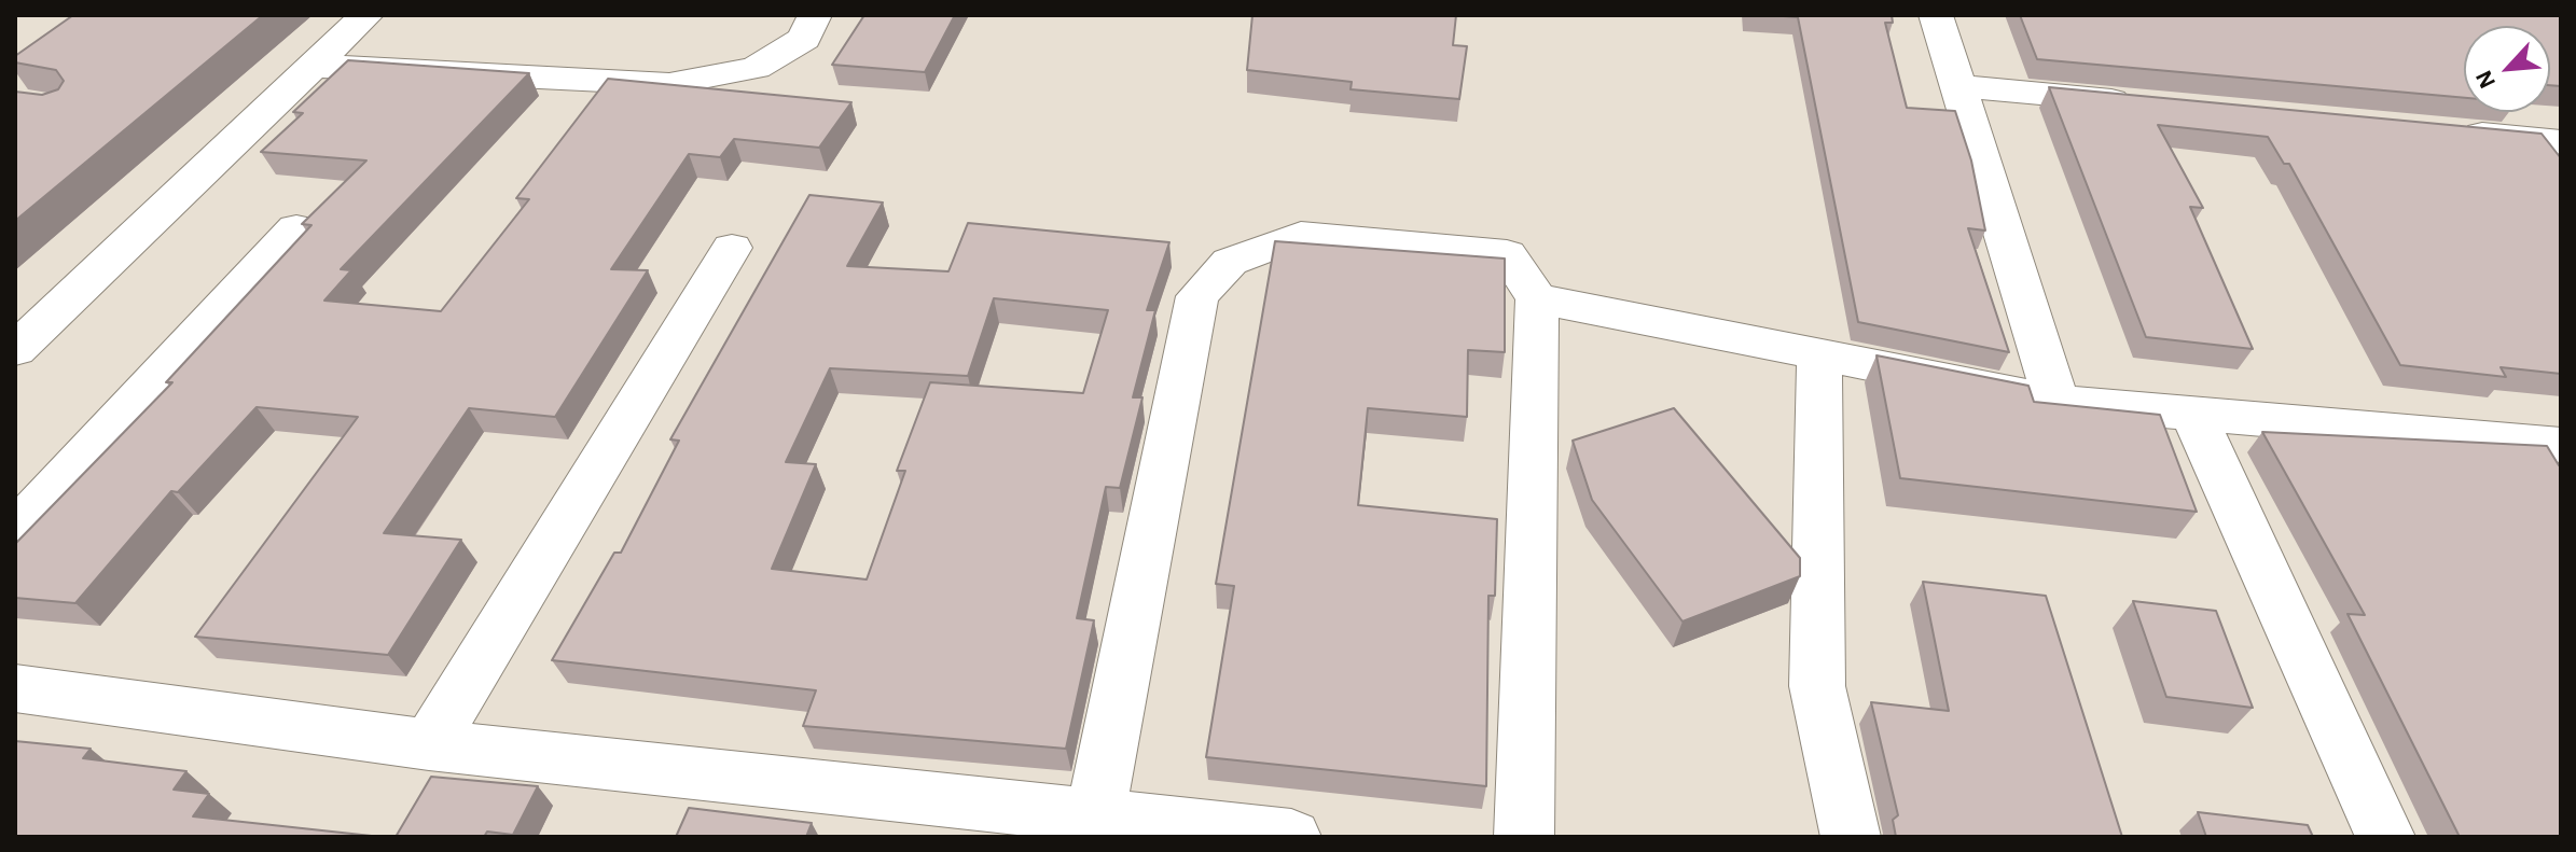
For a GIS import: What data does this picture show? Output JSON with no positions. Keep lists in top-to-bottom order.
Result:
{
  "north": "bottom left"
}
